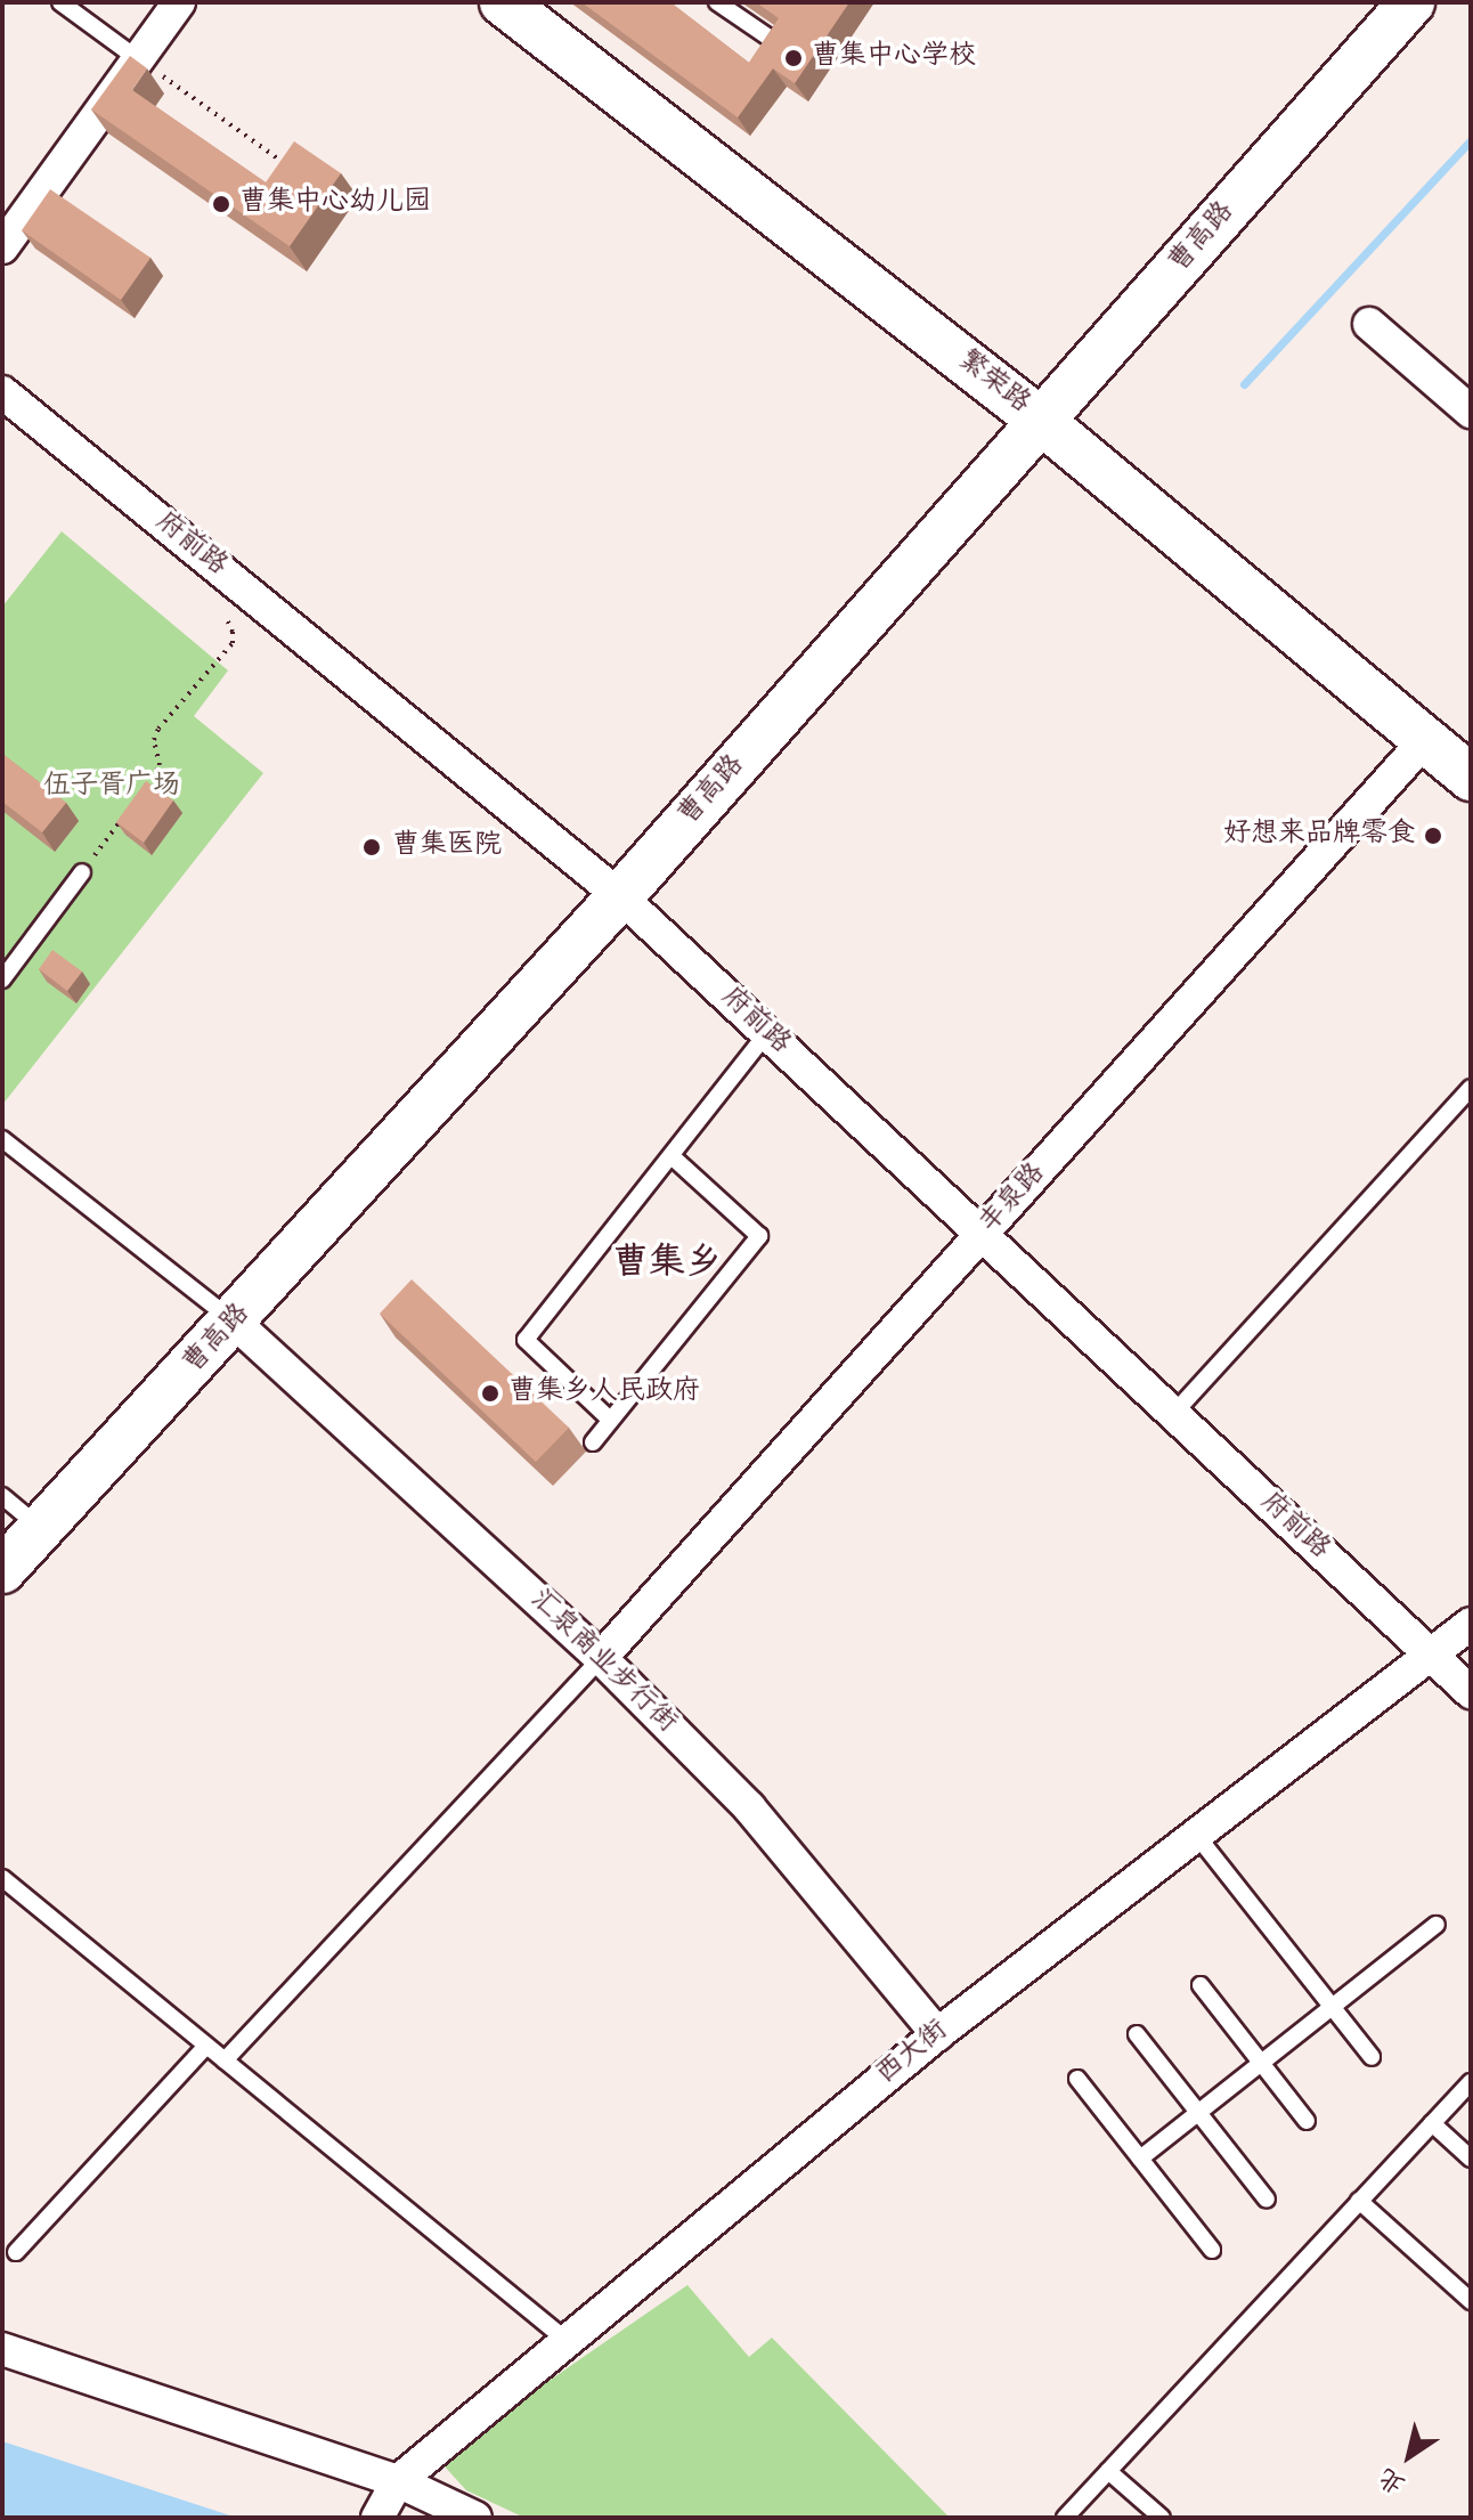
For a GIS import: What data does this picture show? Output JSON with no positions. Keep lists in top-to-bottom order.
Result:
{
  "streets": {
    "street": [
      "曹高路",
      "繁荣路",
      "府前路",
      "丰泉路",
      "汇泉商业步行街",
      "西大街"
    ]
  },
  "crossings": [
    ["曹高路", "繁荣路"],
    ["曹高路", "府前路"],
    ["曹高路", "汇泉商业步行街"],
    ["繁荣路", "丰泉路"],
    ["府前路", "丰泉路"],
    ["府前路", "西大街"],
    ["丰泉路", "汇泉商业步行街"],
    ["汇泉商业步行街", "西大街"]
  ],
  "districts": ["曹集乡"],
  "parks": ["伍子胥广场"],
  "places": [
    "曹集中心学校",
    "曹集中心幼儿园",
    "好想来品牌零食",
    "曹集医院",
    "曹集乡人民政府"
  ],
  "north": "bottom left"
}
